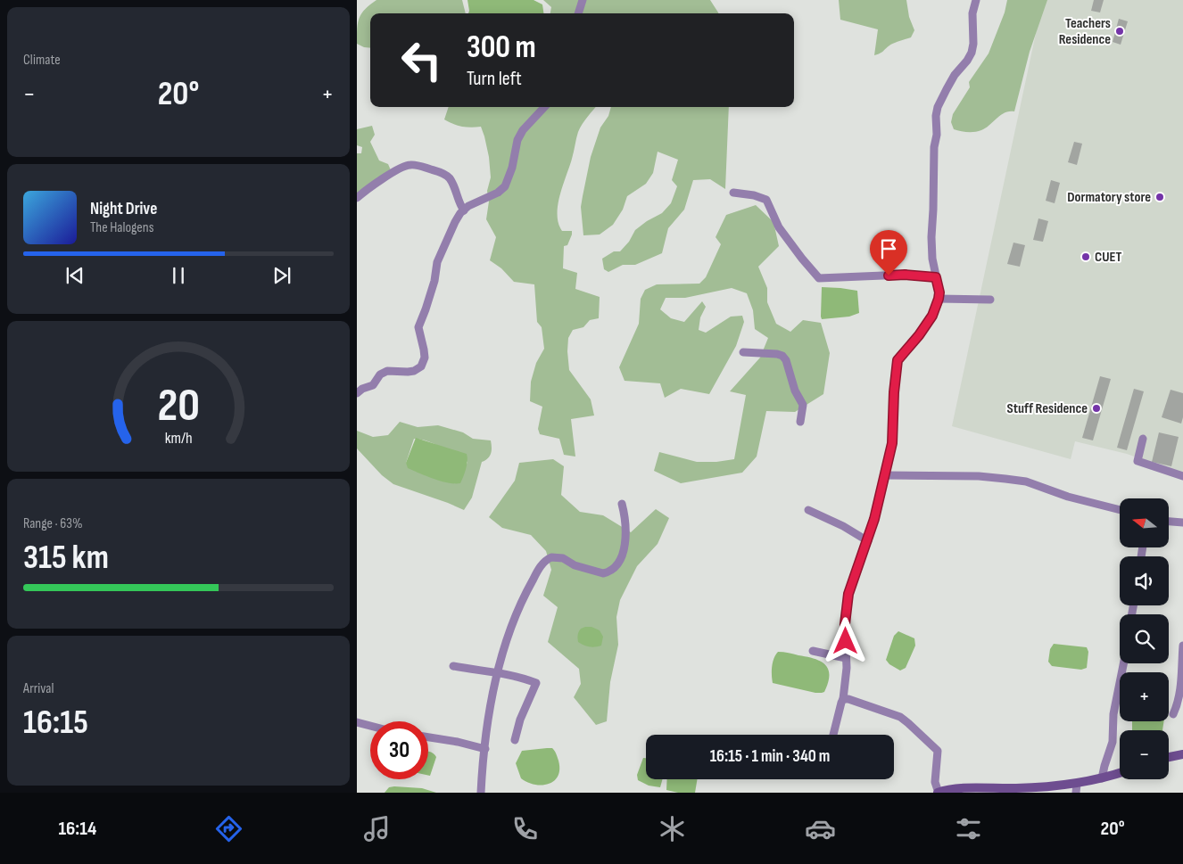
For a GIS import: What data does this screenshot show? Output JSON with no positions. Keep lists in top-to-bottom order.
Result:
{
  "places": [
    "Teachers Residence",
    "Dormatory store",
    "CUET",
    "Stuff Residence"
  ],
  "north": "left",
  "page": {
    "tile": [
      "Climate",
      ["Range · 63%", "315 km"],
      ["Arrival", "16:15"]
    ],
    "turn": ["300 m", "Turn left"],
    "heat": ["−", "20°", "+"],
    "song": ["Night Drive", "The Halogens"],
    "map_buttons": ["+", "−"],
    "limit": "30",
    "trip": "16:15 · 1 min · 340 m",
    "tabs": ["16:14", "20°"],
    "gauge": ["20", "km/h"]
  }
}
